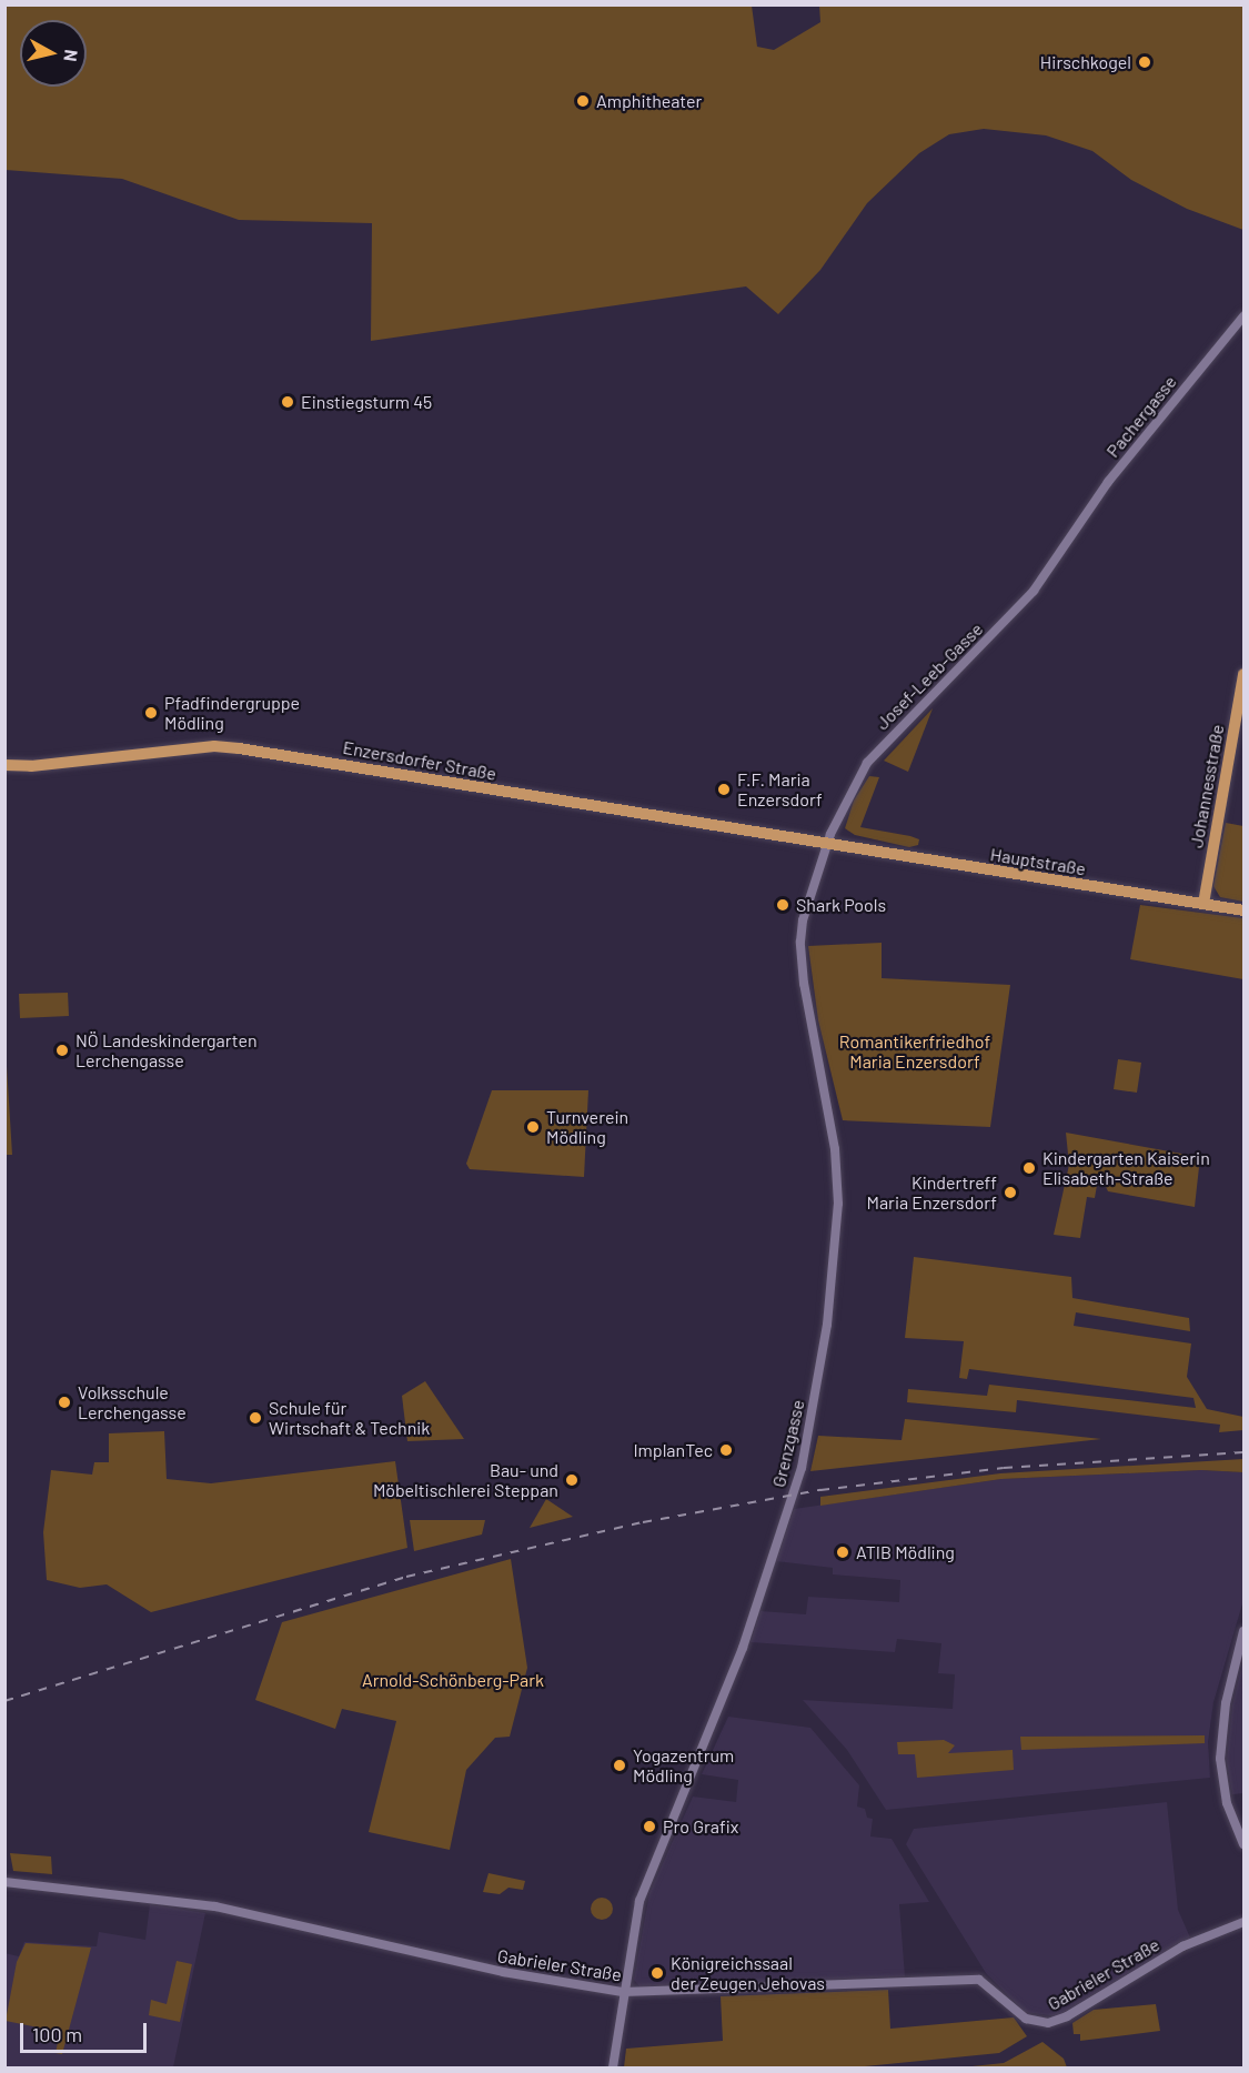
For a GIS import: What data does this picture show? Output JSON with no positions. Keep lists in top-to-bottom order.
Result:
{
  "streets": {
    "main road": ["Enzersdorfer Straße", "Johannesstraße", "Hauptstraße"],
    "street": [
      "Pachergasse",
      "Josef-Leeb-Gasse",
      "Grenzgasse",
      "Gabrieler Straße"
    ]
  },
  "crossings": [
    ["Pachergasse", "Josef-Leeb-Gasse"],
    ["Josef-Leeb-Gasse", "Enzersdorfer Straße"],
    ["Josef-Leeb-Gasse", "Hauptstraße"],
    ["Josef-Leeb-Gasse", "Grenzgasse"],
    ["Enzersdorfer Straße", "Hauptstraße"],
    ["Enzersdorfer Straße", "Grenzgasse"],
    ["Johannesstraße", "Hauptstraße"],
    ["Hauptstraße", "Grenzgasse"],
    ["Grenzgasse", "Gabrieler Straße"]
  ],
  "parks": ["Romantikerfriedhof Maria Enzersdorf", "Arnold-Schönberg-Park"],
  "places": [
    "Hirschkogel",
    "Amphitheater",
    "Einstiegsturm 45",
    "Pfadfindergruppe Mödling",
    "F.F. Maria Enzersdorf",
    "Shark Pools",
    "NÖ Landeskindergarten Lerchengasse",
    "Turnverein Mödling",
    "Kindergarten Kaiserin Elisabeth-Straße",
    "Kindertreff Maria Enzersdorf",
    "Volksschule Lerchengasse",
    "Schule für Wirtschaft & Technik",
    "ImplanTec",
    "Bau- und Möbeltischlerei Steppan",
    "ATIB Mödling",
    "Yogazentrum Mödling",
    "Pro Grafix",
    "Königreichssaal der Zeugen Jehovas"
  ],
  "scale_bar": "100 m",
  "north": "right"
}
